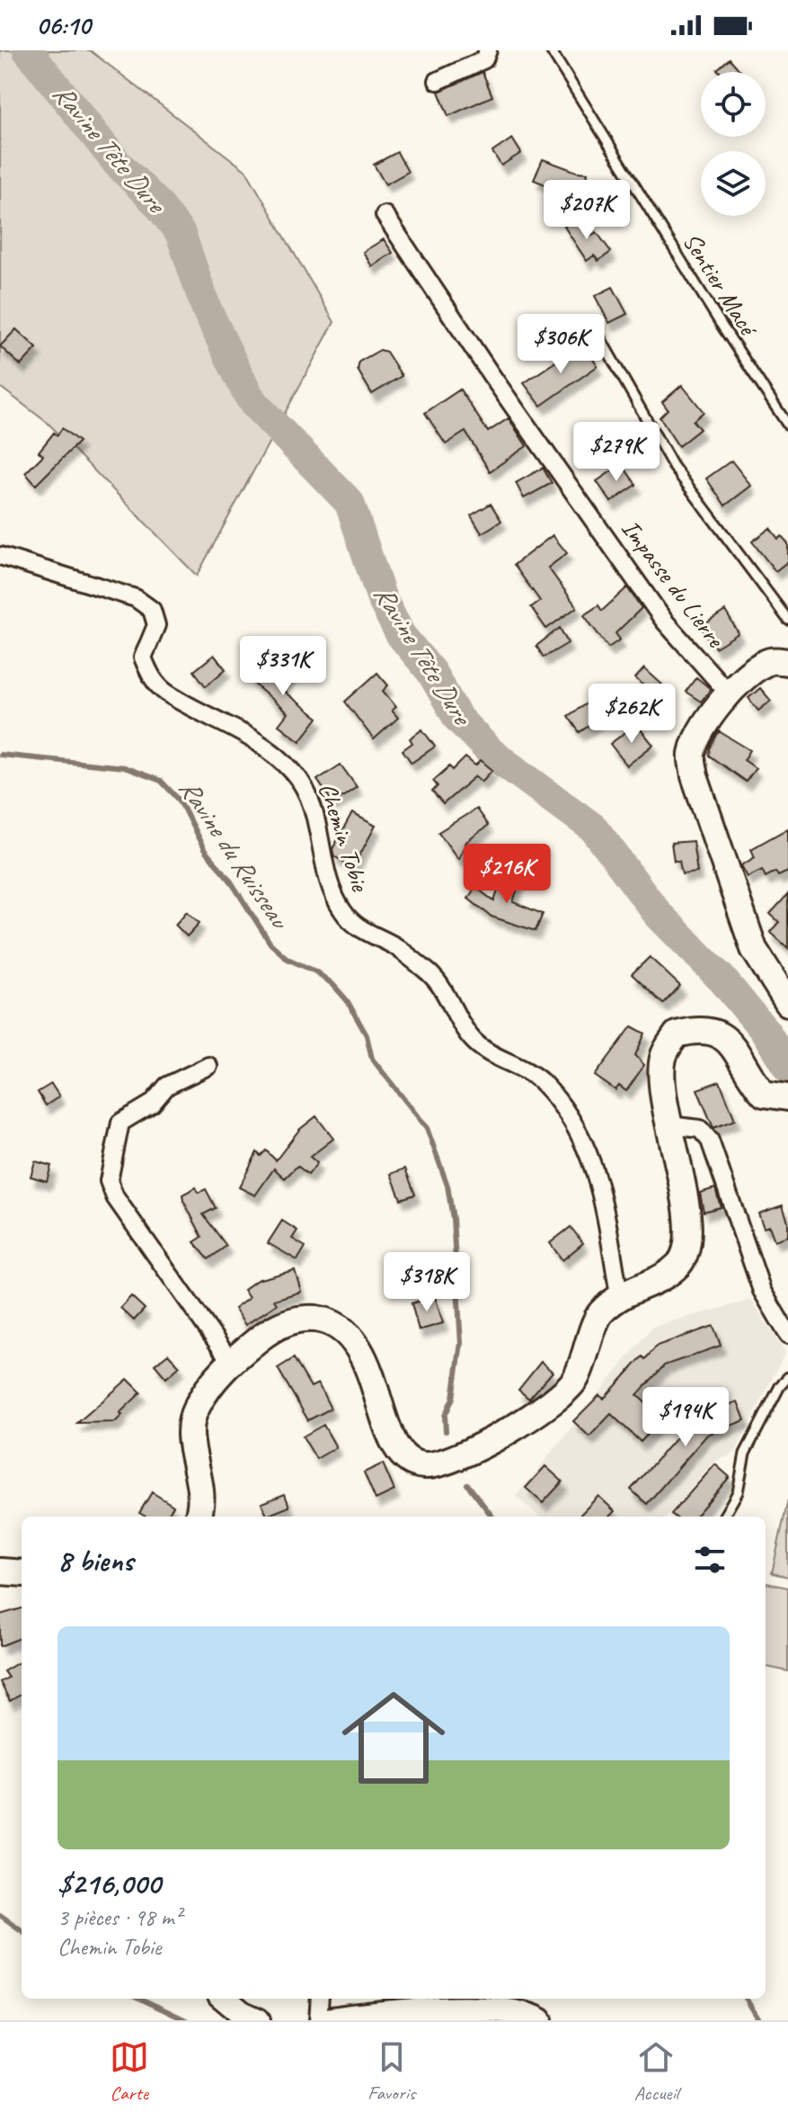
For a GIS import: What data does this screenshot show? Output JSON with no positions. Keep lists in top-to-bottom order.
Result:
{
  "streets": {
    "street": ["Impasse du Lierre", "Chemin Tobie"],
    "lane": ["Sentier Macé"]
  },
  "water": ["Ravine Tête Dure", "Ravine du Ruisseau"],
  "page": {
    "status": "06:10",
    "price": [
      "$207K",
      "$306K",
      "$279K",
      "$331K",
      "$262K",
      "$216K",
      "$318K",
      "$194K"
    ],
    "heading": "8 biens",
    "list": [
      {
        "name": "$216,000",
        "note": "3 pièces · 98 m² · Chemin Tobie"
      }
    ],
    "tabs": ["Carte", "Favoris", "Accueil"]
  }
}
